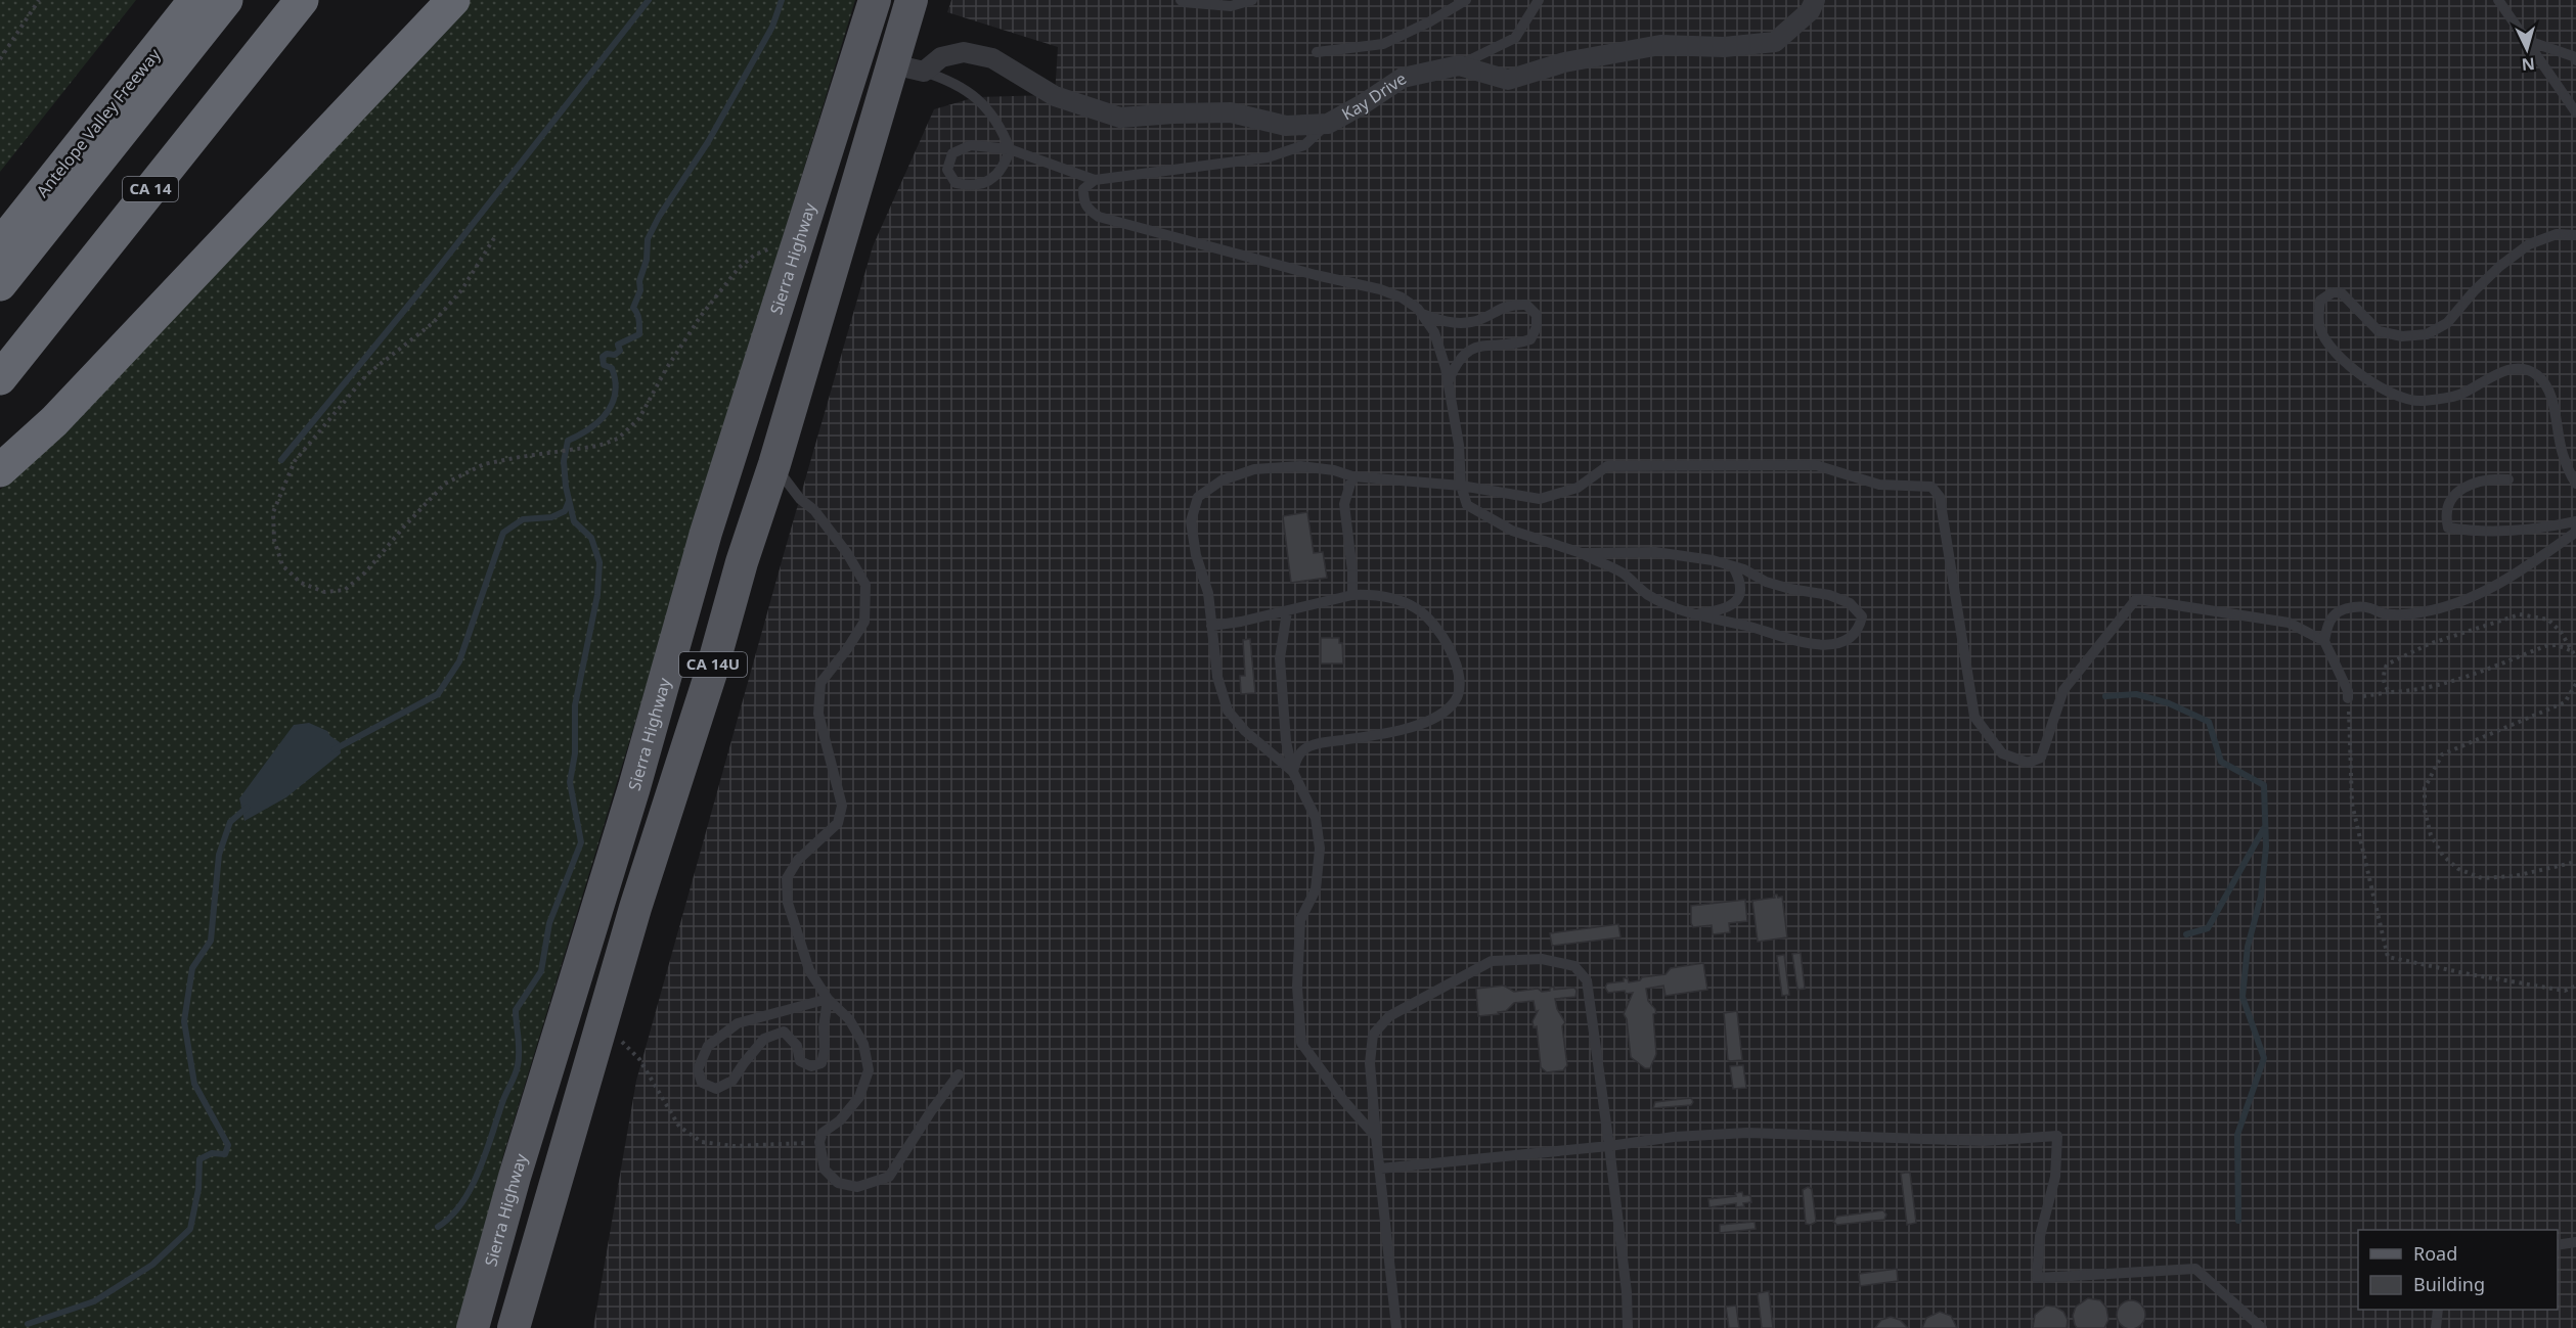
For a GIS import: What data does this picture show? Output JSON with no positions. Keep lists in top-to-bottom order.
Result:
{
  "streets": {
    "highway": ["Antelope Valley Freeway", "CA 14"],
    "main road": ["Sierra Highway", "CA 14U"],
    "street": ["Kay Drive"]
  },
  "crossings": [
    ["Kay Drive", "CA 14U"]
  ],
  "legend": ["Road", "Building"],
  "north": "bottom"
}
